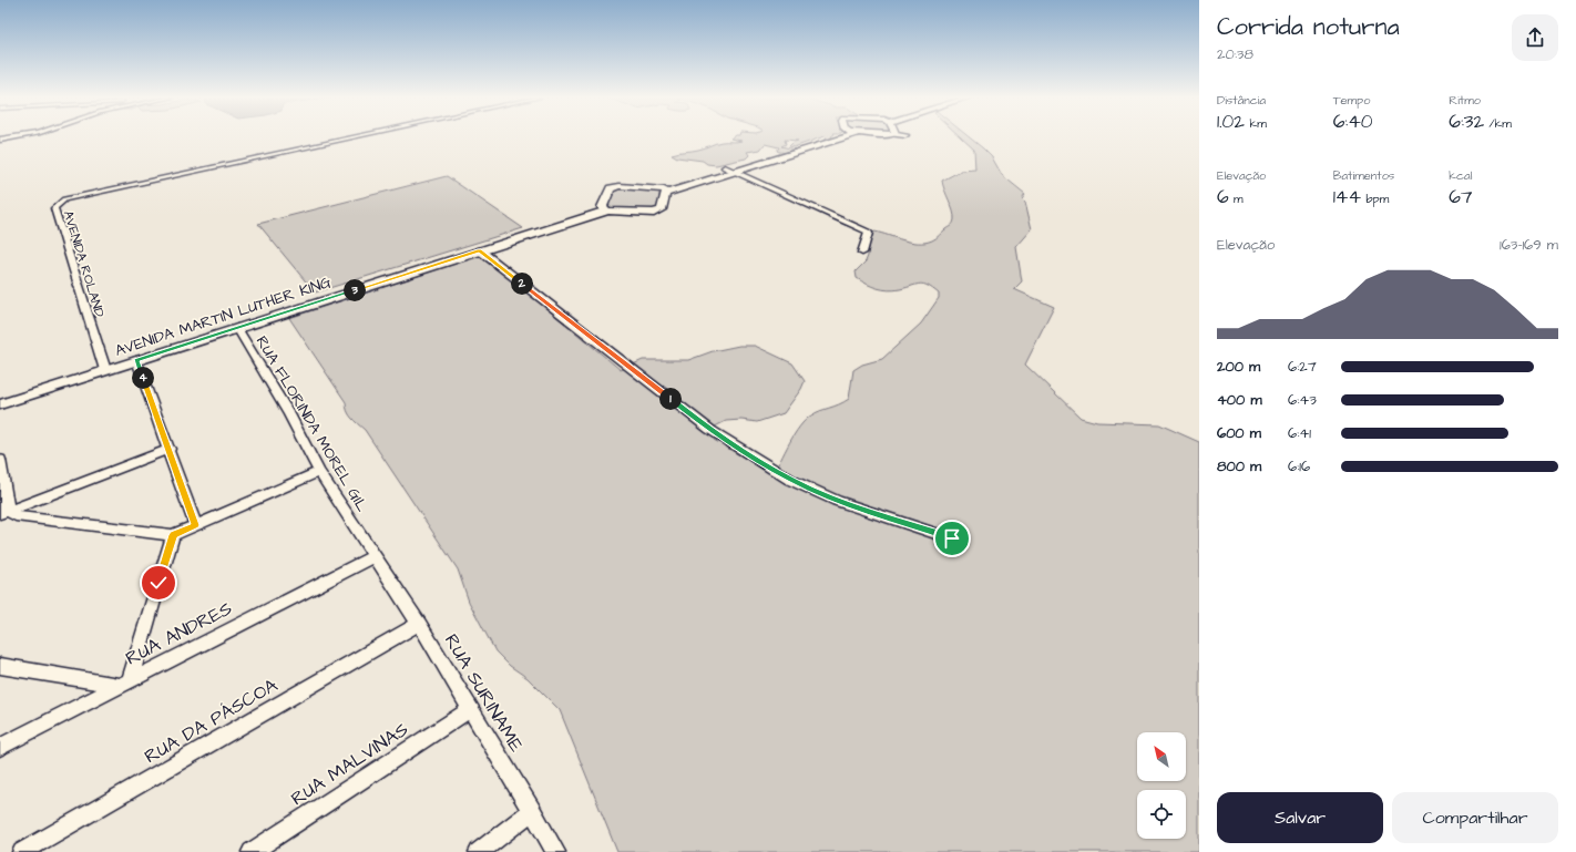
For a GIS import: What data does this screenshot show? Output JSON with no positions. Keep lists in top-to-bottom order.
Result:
{
  "streets": {
    "main road": ["AVENIDA MARTIN LUTHER KING"],
    "street": [
      "AVENIDA ROLAND",
      "RUA FLORINDA MOREL GIL",
      "RUA ANDRES",
      "RUA SURINAME",
      "RUA DA PÁSCOA",
      "RUA MALVINAS"
    ]
  },
  "crossings": [
    ["AVENIDA ROLAND", "AVENIDA MARTIN LUTHER KING"],
    ["AVENIDA MARTIN LUTHER KING", "RUA FLORINDA MOREL GIL"],
    ["RUA FLORINDA MOREL GIL", "RUA ANDRES"],
    ["RUA FLORINDA MOREL GIL", "RUA SURINAME"],
    ["RUA ANDRES", "RUA SURINAME"],
    ["RUA SURINAME", "RUA DA PÁSCOA"],
    ["RUA SURINAME", "RUA MALVINAS"]
  ],
  "north": "top left",
  "page": {
    "heading": ["Corrida noturna", "20:38"],
    "stats": [
      ["Distância", "1.02 km"],
      ["Tempo", "6:40"],
      ["Ritmo", "6:32 /km"],
      ["Elevação", "6 m"],
      ["Batimentos", "144 bpm"],
      ["kcal", "67"]
    ],
    "chart": ["Elevação", "163–169 m"],
    "pins": [
      "2",
      "3",
      "4",
      "1"
    ],
    "list": [
      {
        "name": "200 m",
        "note": "6:27"
      },
      {
        "name": "400 m",
        "note": "6:43"
      },
      {
        "name": "600 m",
        "note": "6:41"
      },
      {
        "name": "800 m",
        "note": "6:16"
      }
    ],
    "buttons": ["Salvar", "Compartilhar"]
  }
}
